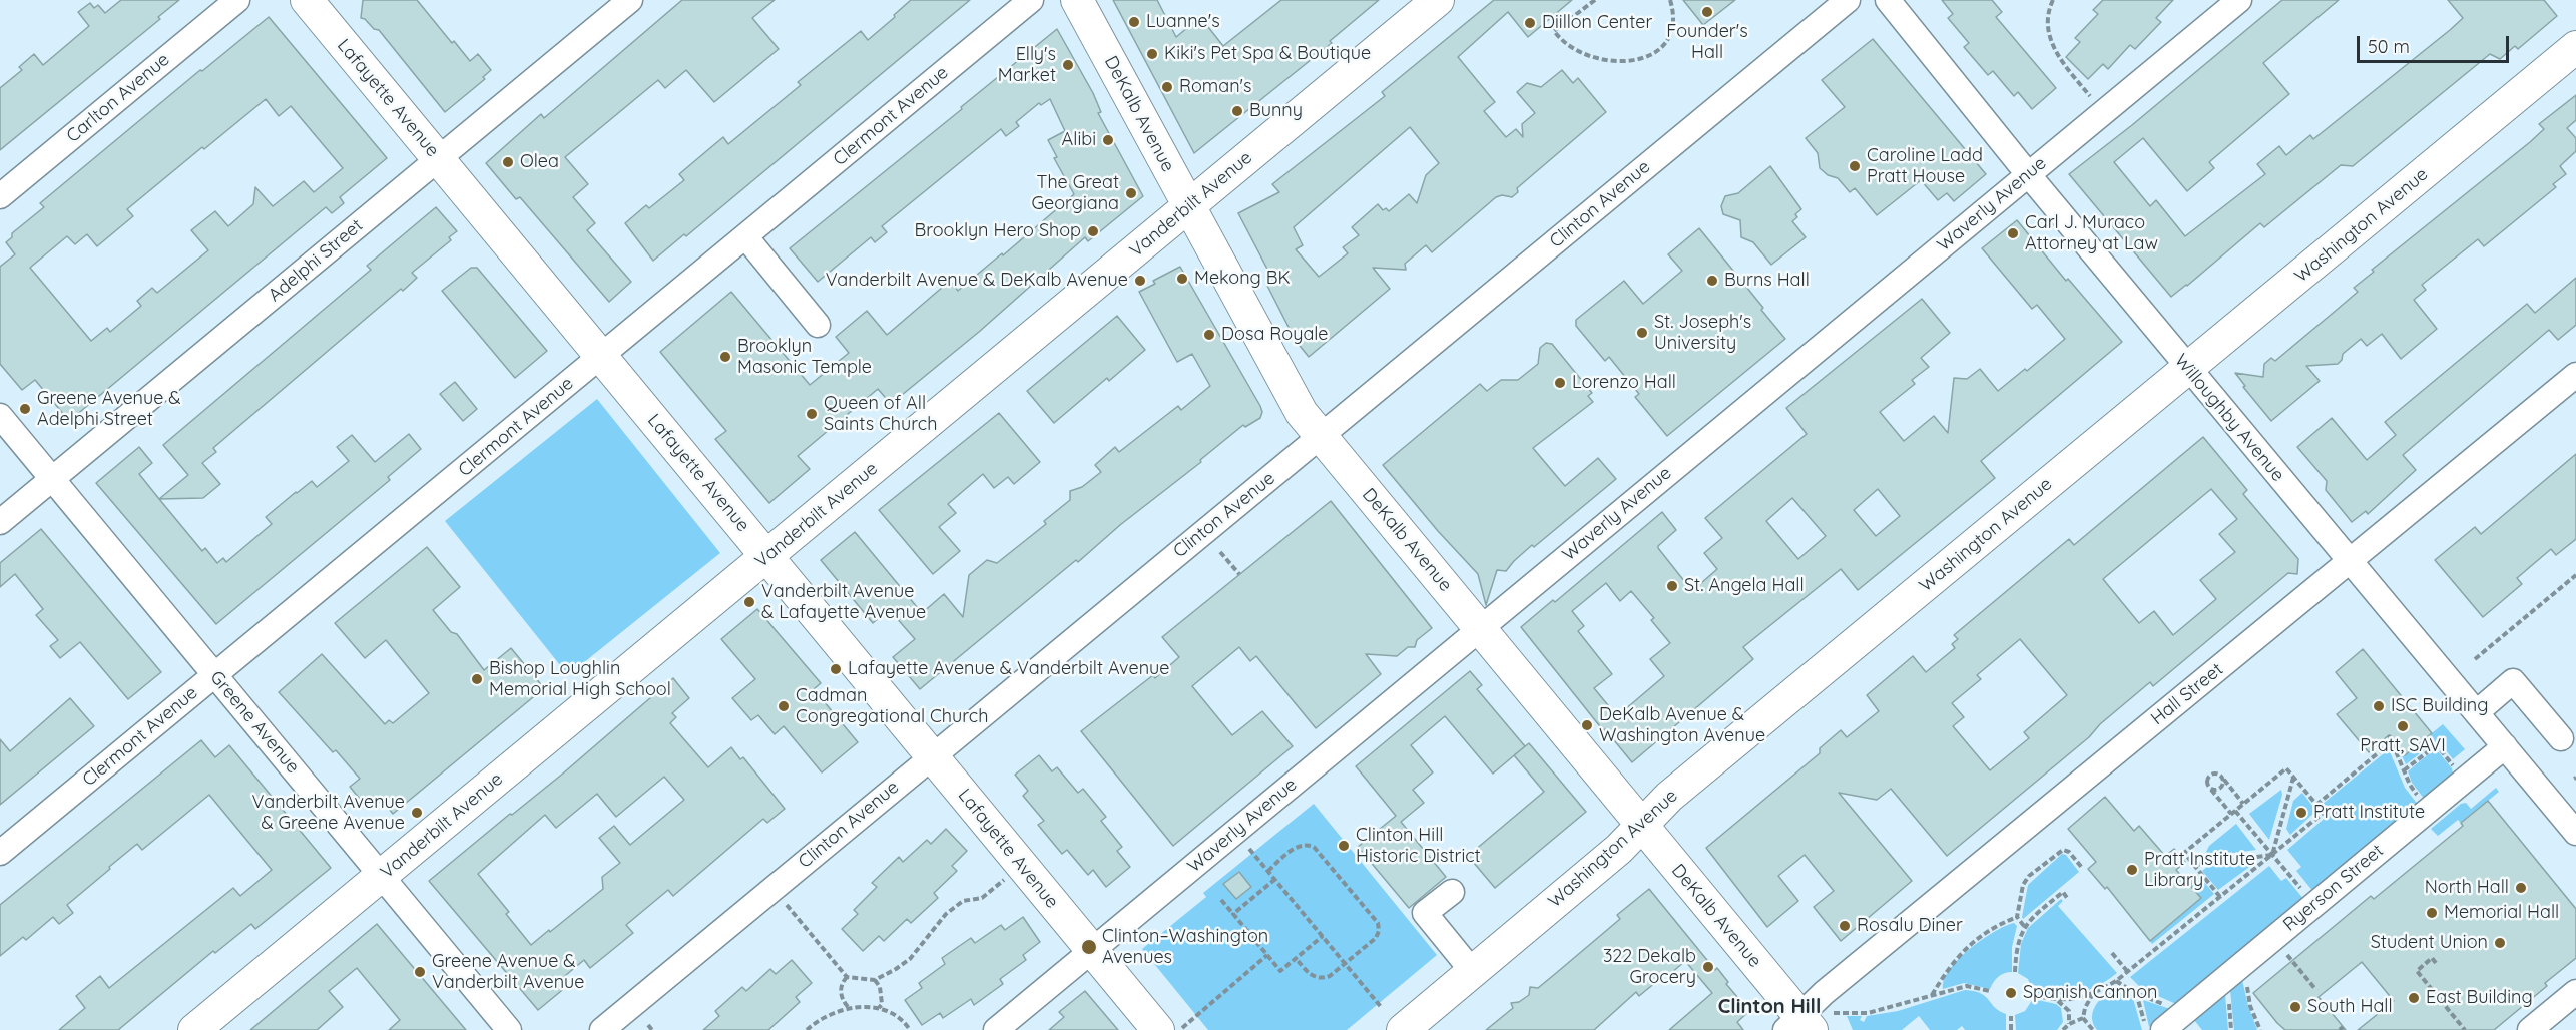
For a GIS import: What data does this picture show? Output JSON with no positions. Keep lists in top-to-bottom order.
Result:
{
  "streets": {
    "main road": [
      "Lafayette Avenue",
      "DeKalb Avenue",
      "Vanderbilt Avenue",
      "Washington Avenue"
    ],
    "street": [
      "Carlton Avenue",
      "Clermont Avenue",
      "Clinton Avenue",
      "Waverly Avenue",
      "Adelphi Street",
      "Willoughby Avenue",
      "Hall Street",
      "Greene Avenue",
      "Ryerson Street"
    ]
  },
  "crossings": [
    ["Lafayette Avenue", "Clermont Avenue"],
    ["Lafayette Avenue", "Vanderbilt Avenue"],
    ["Lafayette Avenue", "Clinton Avenue"],
    ["Lafayette Avenue", "Waverly Avenue"],
    ["Lafayette Avenue", "Adelphi Street"],
    ["DeKalb Avenue", "Vanderbilt Avenue"],
    ["DeKalb Avenue", "Clinton Avenue"],
    ["DeKalb Avenue", "Waverly Avenue"],
    ["DeKalb Avenue", "Washington Avenue"],
    ["DeKalb Avenue", "Hall Street"],
    ["Clermont Avenue", "Greene Avenue"],
    ["Vanderbilt Avenue", "Greene Avenue"],
    ["Waverly Avenue", "Willoughby Avenue"],
    ["Washington Avenue", "Willoughby Avenue"],
    ["Adelphi Street", "Greene Avenue"],
    ["Willoughby Avenue", "Hall Street"],
    ["Willoughby Avenue", "Ryerson Street"]
  ],
  "districts": ["Clinton Hill"],
  "places": [
    "Founder's Hall",
    "Luanne's",
    "Diillon Center",
    "Kiki's Pet Spa & Boutique",
    "Elly's Market",
    "Roman's",
    "Bunny",
    "Alibi",
    "Olea",
    "Caroline Ladd Pratt House",
    "The Great Georgiana",
    "Brooklyn Hero Shop",
    "Carl J. Muraco Attorney at Law",
    "Mekong BK",
    "Vanderbilt Avenue & DeKalb Avenue",
    "Burns Hall",
    "St. Joseph's University",
    "Dosa Royale",
    "Brooklyn Masonic Temple",
    "Lorenzo Hall",
    "Greene Avenue & Adelphi Street",
    "Queen of All Saints Church",
    "St. Angela Hall",
    "Vanderbilt Avenue & Lafayette Avenue",
    "Lafayette Avenue & Vanderbilt Avenue",
    "Bishop Loughlin Memorial High School",
    "Cadman Congregational Church",
    "ISC Building",
    "DeKalb Avenue & Washington Avenue",
    "Pratt, SAVI",
    "Vanderbilt Avenue & Greene Avenue",
    "Pratt Institute",
    "Clinton Hill Historic District",
    "Pratt Institute Library",
    "North Hall",
    "Memorial Hall",
    "Rosalu Diner",
    "Student Union",
    "Clinton–Washington Avenues",
    "322 Dekalb Grocery",
    "Greene Avenue & Vanderbilt Avenue",
    "Spanish Cannon",
    "East Building",
    "South Hall"
  ],
  "scale_bar": "50 m"
}
